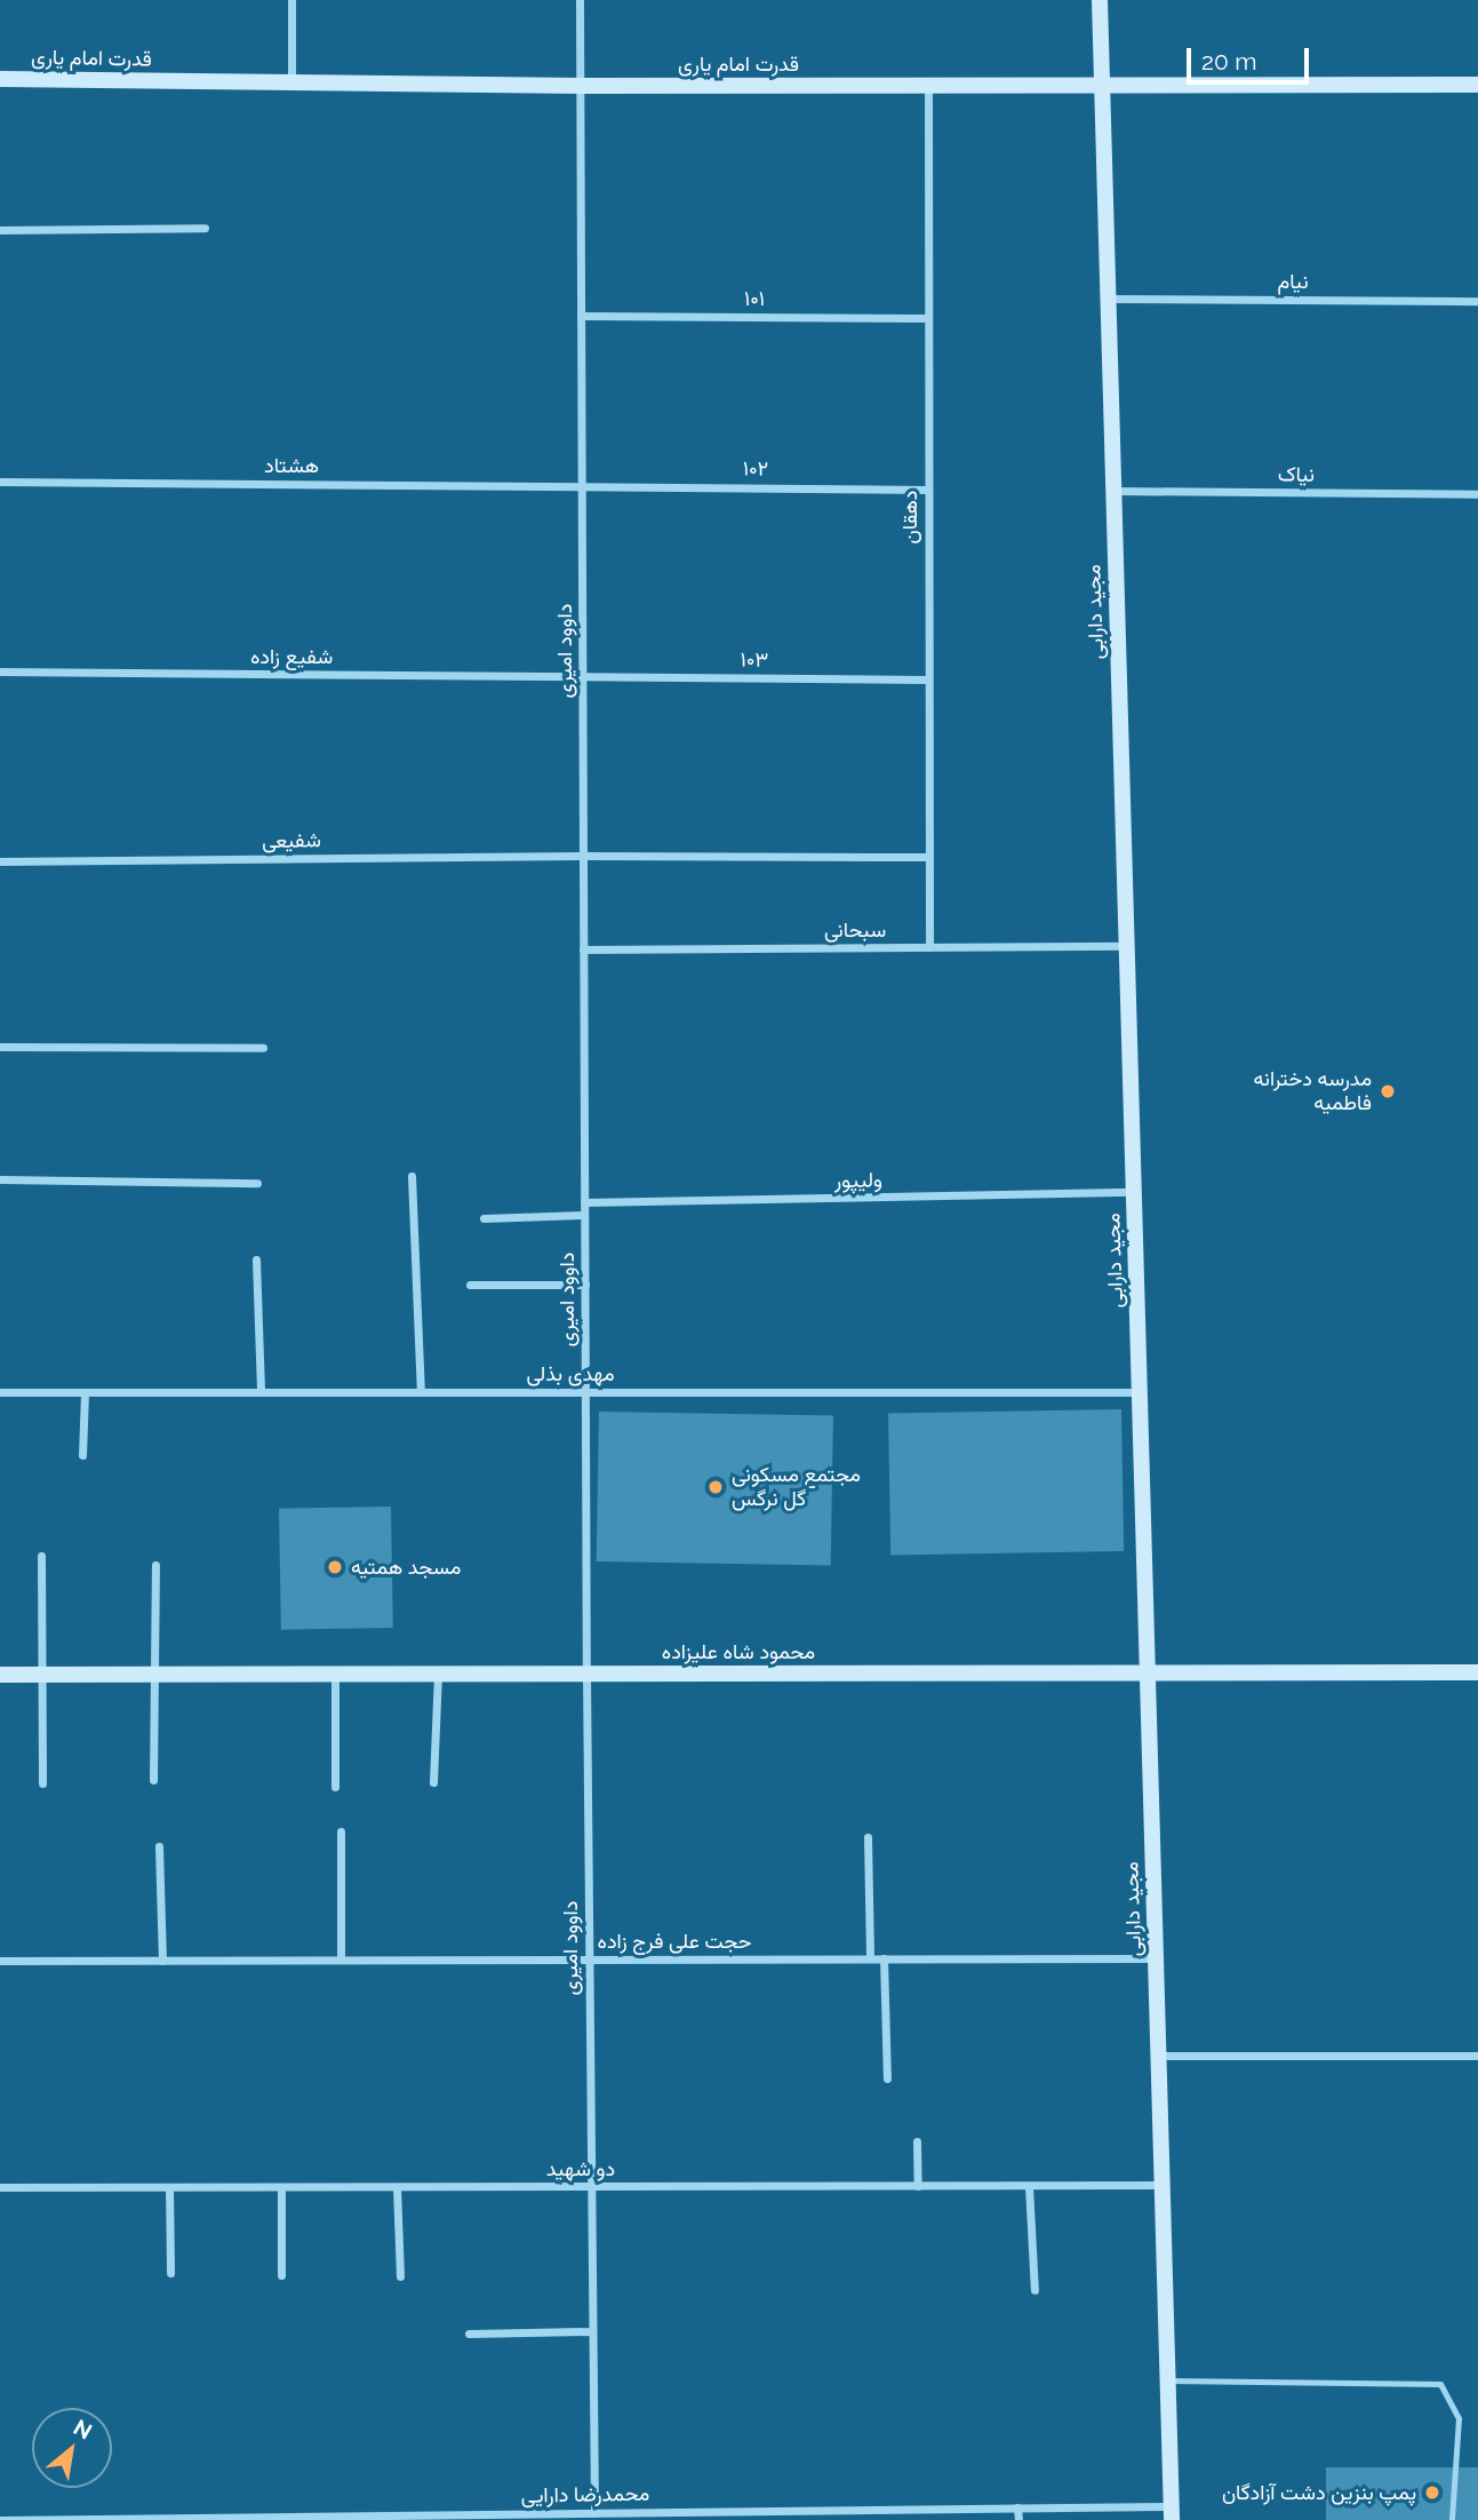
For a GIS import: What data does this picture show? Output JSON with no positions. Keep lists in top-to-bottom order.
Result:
{
  "streets": {
    "street": [
      "قدرت امام یاری",
      "نیام",
      "۱۰۱",
      "هشتاد",
      "۱۰۲",
      "نیاک",
      "دهقان",
      "مجید دارابی",
      "داوود امیری",
      "شفیع زاده",
      "۱۰۳",
      "شفیعی",
      "سبحانی",
      "ولیپور",
      "مهدی بذلی",
      "محمود شاه علیزاده",
      "حجت علی فرج زاده",
      "دو شهید",
      "محمدرضا دارایی"
    ]
  },
  "crossings": [
    ["قدرت امام یاری", "دهقان"],
    ["قدرت امام یاری", "مجید دارابی"],
    ["قدرت امام یاری", "داوود امیری"],
    ["نیام", "مجید دارابی"],
    ["۱۰۱", "دهقان"],
    ["۱۰۱", "داوود امیری"],
    ["هشتاد", "۱۰۲"],
    ["هشتاد", "داوود امیری"],
    ["۱۰۲", "دهقان"],
    ["۱۰۲", "داوود امیری"],
    ["نیاک", "مجید دارابی"],
    ["دهقان", "۱۰۳"],
    ["دهقان", "شفیعی"],
    ["دهقان", "سبحانی"],
    ["مجید دارابی", "سبحانی"],
    ["مجید دارابی", "ولیپور"],
    ["مجید دارابی", "مهدی بذلی"],
    ["مجید دارابی", "محمود شاه علیزاده"],
    ["مجید دارابی", "حجت علی فرج زاده"],
    ["مجید دارابی", "دو شهید"],
    ["مجید دارابی", "محمدرضا دارایی"],
    ["داوود امیری", "شفیع زاده"],
    ["داوود امیری", "۱۰۳"],
    ["داوود امیری", "شفیعی"],
    ["داوود امیری", "سبحانی"],
    ["داوود امیری", "ولیپور"],
    ["داوود امیری", "مهدی بذلی"],
    ["داوود امیری", "محمود شاه علیزاده"],
    ["داوود امیری", "حجت علی فرج زاده"],
    ["داوود امیری", "دو شهید"],
    ["داوود امیری", "محمدرضا دارایی"],
    ["شفیع زاده", "۱۰۳"]
  ],
  "places": [
    "مدرسه دخترانه فاطمیه",
    "مجتمع مسکونی گل نرگس",
    "مسجد همتیه",
    "پمپ بنزین دشت آزادگان"
  ],
  "scale_bar": "20 m",
  "north": "top right"
}
